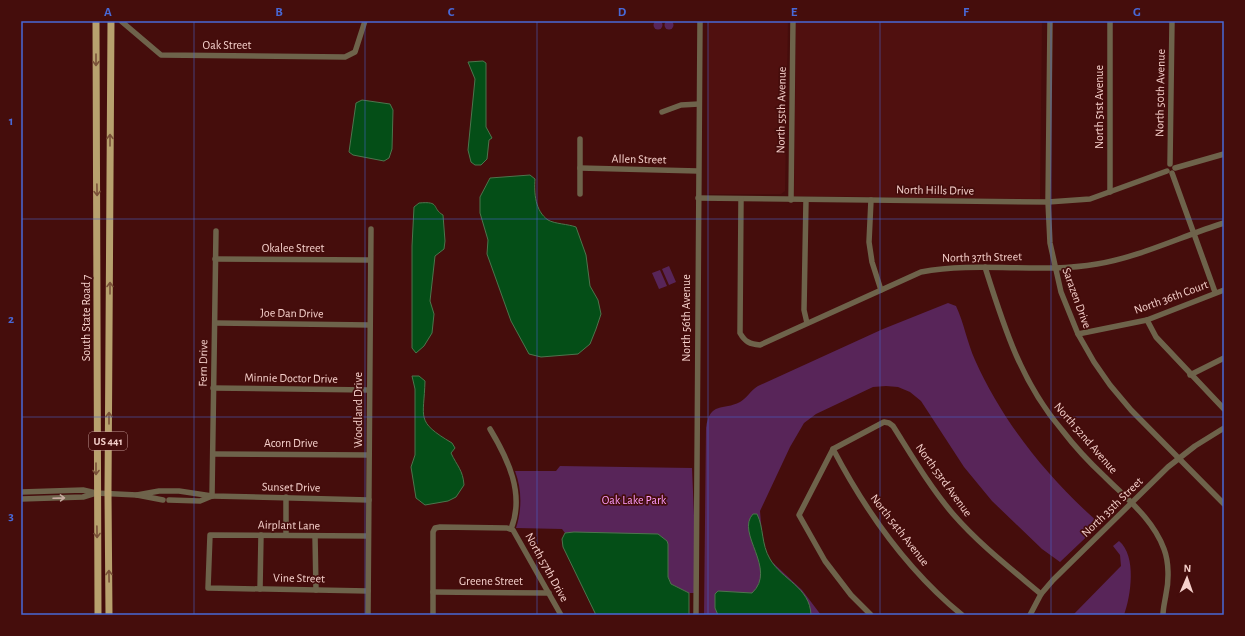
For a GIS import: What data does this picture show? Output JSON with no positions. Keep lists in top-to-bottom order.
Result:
{
  "streets": {
    "main road": ["South State Road 7", "US 441"],
    "street": [
      "Oak Street",
      "North 50th Avenue",
      "North 51st Avenue",
      "North 55th Avenue",
      "Allen Street",
      "North Hills Drive",
      "Okalee Street",
      "North 37th Street",
      "North 36th Court",
      "Sarazen Drive",
      "Joe Dan Drive",
      "North 56th Avenue",
      "Fern Drive",
      "Minnie Doctor Drive",
      "Woodland Drive",
      "North 52nd Avenue",
      "Acorn Drive",
      "North 53rd Avenue",
      "Sunset Drive",
      "North 35th Street",
      "Airplant Lane",
      "North 54th Avenue",
      "North 57th Drive",
      "Vine Street",
      "Greene Street"
    ]
  },
  "crossings": [
    ["North 50th Avenue", "North Hills Drive"],
    ["North 50th Avenue", "North 37th Street"],
    ["North 50th Avenue", "North 36th Court"],
    ["North 51st Avenue", "North Hills Drive"],
    ["North 55th Avenue", "North Hills Drive"],
    ["Allen Street", "North 56th Avenue"],
    ["North Hills Drive", "North 37th Street"],
    ["North Hills Drive", "Sarazen Drive"],
    ["North Hills Drive", "North 56th Avenue"],
    ["Okalee Street", "Fern Drive"],
    ["Okalee Street", "Woodland Drive"],
    ["North 37th Street", "Sarazen Drive"],
    ["North 37th Street", "North 52nd Avenue"],
    ["North 36th Court", "Sarazen Drive"],
    ["Sarazen Drive", "North 35th Street"],
    ["Joe Dan Drive", "Fern Drive"],
    ["Joe Dan Drive", "Woodland Drive"],
    ["South State Road 7", "Sunset Drive"],
    ["Fern Drive", "Minnie Doctor Drive"],
    ["Fern Drive", "Acorn Drive"],
    ["Fern Drive", "Sunset Drive"],
    ["Minnie Doctor Drive", "Woodland Drive"],
    ["Woodland Drive", "Acorn Drive"],
    ["Woodland Drive", "Sunset Drive"],
    ["Woodland Drive", "Airplant Lane"],
    ["Woodland Drive", "Vine Street"],
    ["North 52nd Avenue", "North 35th Street"],
    ["North 53rd Avenue", "North 35th Street"],
    ["North 53rd Avenue", "North 54th Avenue"],
    ["Airplant Lane", "Vine Street"],
    ["North 57th Drive", "Greene Street"]
  ],
  "parks": ["Oak Lake Park"],
  "north": "top",
  "grid": {
    "columns": [
      "A",
      "B",
      "C",
      "D",
      "E",
      "F",
      "G"
    ],
    "rows": ["1", "2", "3"]
  }
}
